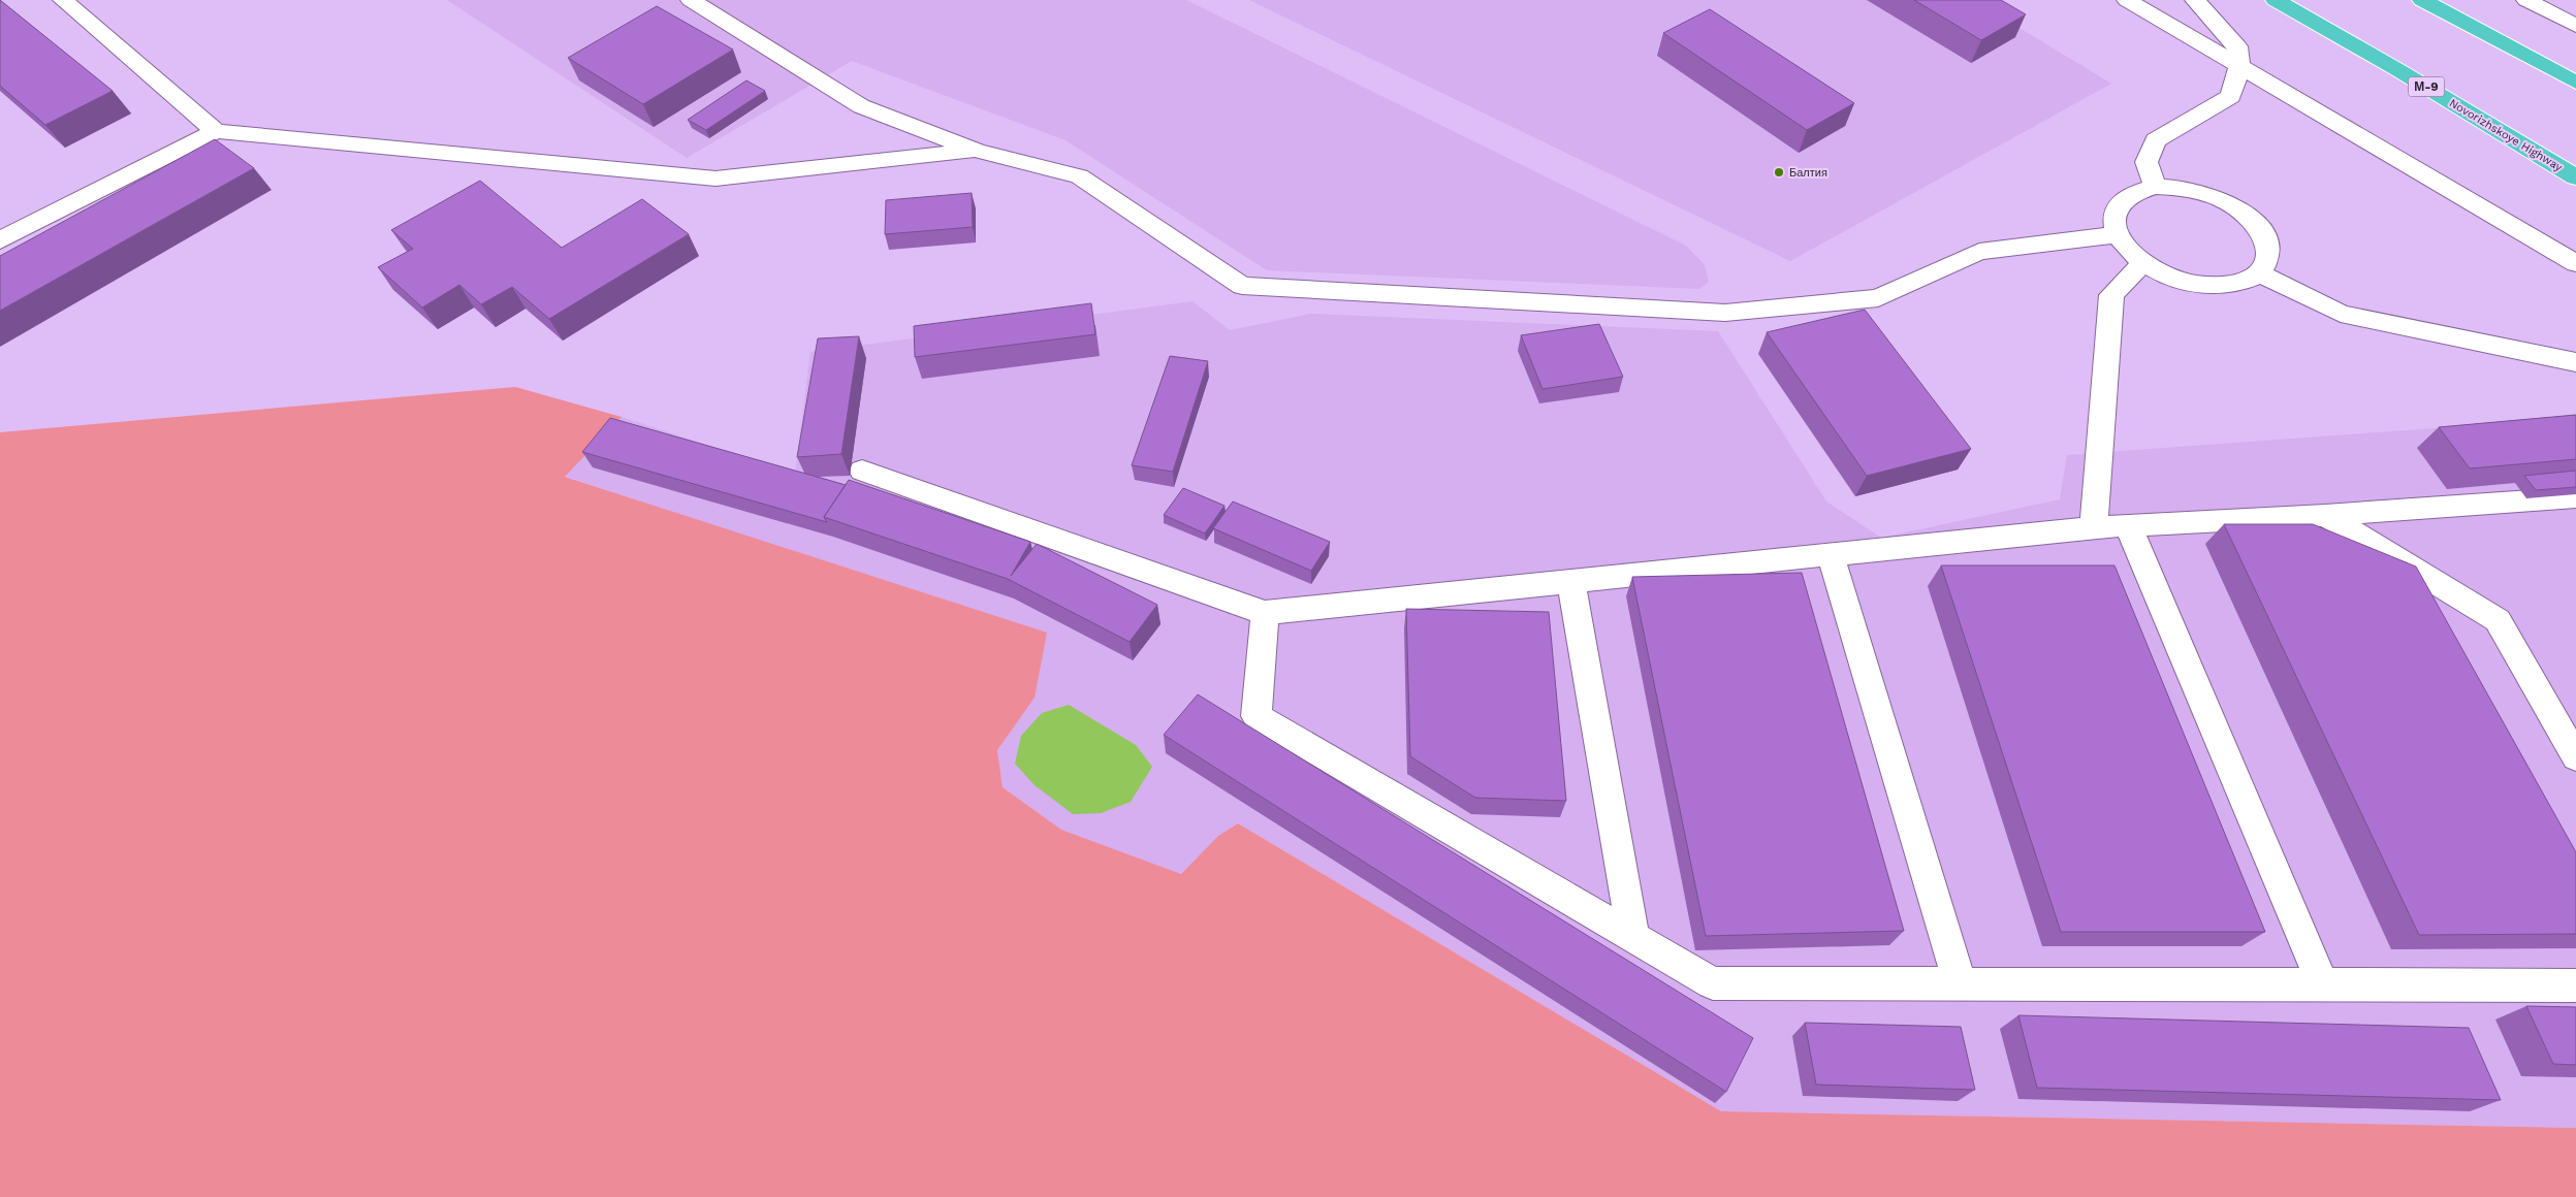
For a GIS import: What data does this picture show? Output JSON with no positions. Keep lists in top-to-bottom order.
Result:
{
  "streets": {
    "highway": ["М-9", "Novorizhskoye Highway"]
  },
  "places": ["Балтия"]
}
